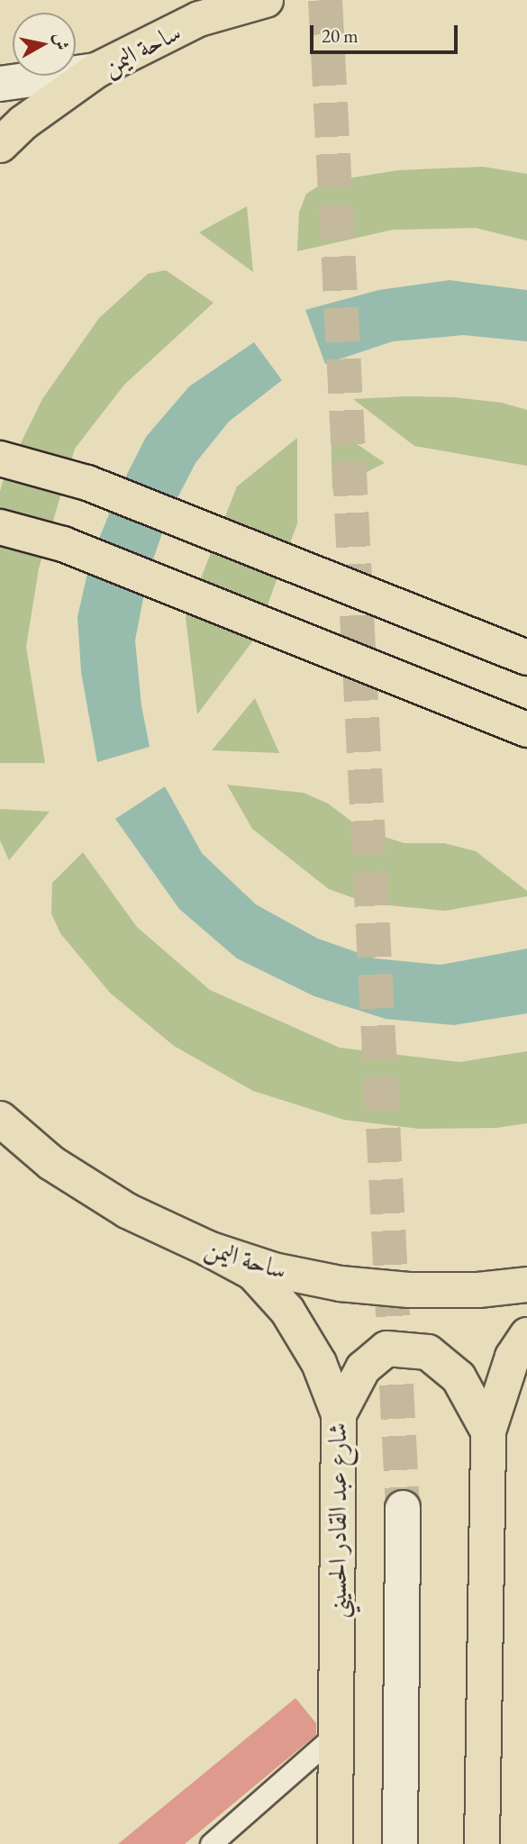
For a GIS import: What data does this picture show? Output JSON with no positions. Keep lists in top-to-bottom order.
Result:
{
  "streets": {
    "main road": ["ساحة اليمن", "شارع عبد القادر الحسيني"]
  },
  "crossings": [
    ["ساحة اليمن", "شارع عبد القادر الحسيني"]
  ],
  "scale_bar": "20 m",
  "north": "right"
}
